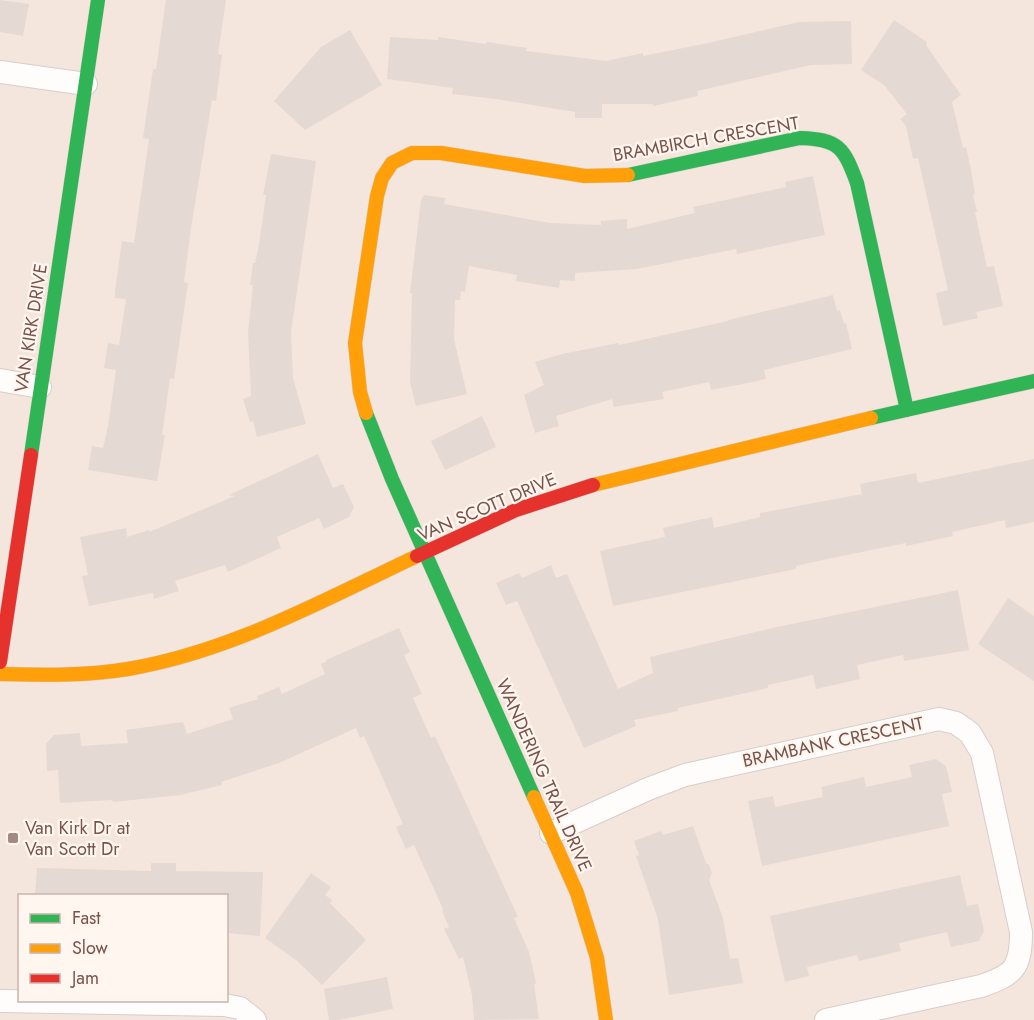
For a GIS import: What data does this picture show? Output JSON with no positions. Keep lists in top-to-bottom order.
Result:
{
  "streets": {
    "street": [
      "BRAMBIRCH CRESCENT",
      "VAN KIRK DRIVE",
      "VAN SCOTT DRIVE",
      "BRAMBANK CRESCENT",
      "WANDERING TRAIL DRIVE"
    ]
  },
  "crossings": [
    ["BRAMBIRCH CRESCENT", "VAN SCOTT DRIVE"],
    ["BRAMBIRCH CRESCENT", "WANDERING TRAIL DRIVE"],
    ["VAN SCOTT DRIVE", "WANDERING TRAIL DRIVE"],
    ["BRAMBANK CRESCENT", "WANDERING TRAIL DRIVE"]
  ],
  "places": {
    "transit": ["Van Kirk Dr at Van Scott Dr"]
  },
  "legend": ["Fast", "Slow", "Jam"]
}
